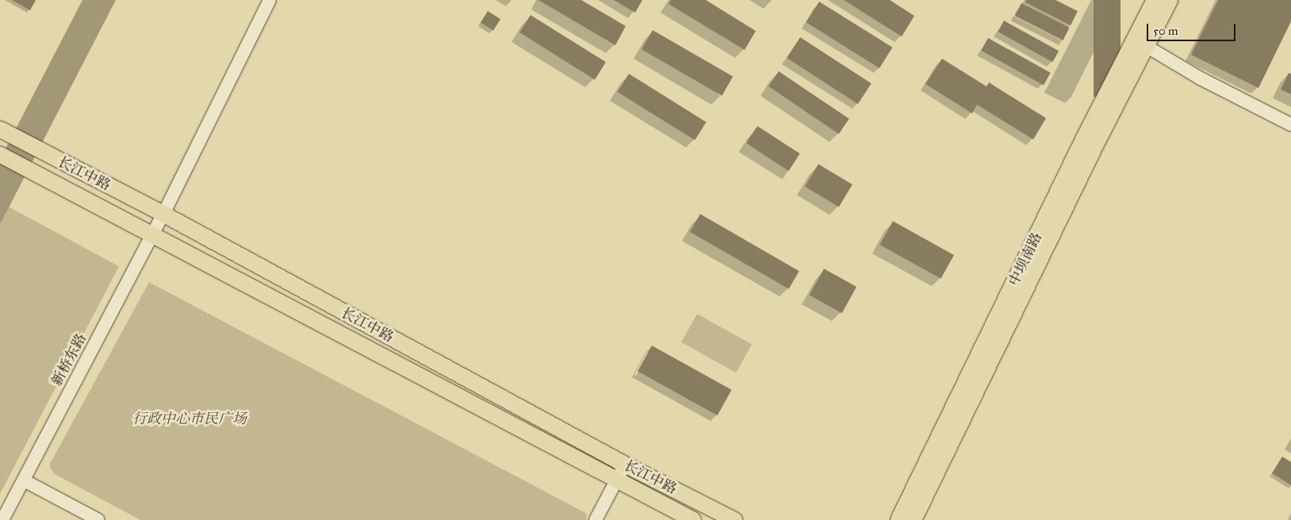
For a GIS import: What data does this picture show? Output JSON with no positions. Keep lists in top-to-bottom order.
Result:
{
  "streets": {
    "main road": ["长江中路", "中坝南路"],
    "street": ["新桥东路"]
  },
  "crossings": [
    ["长江中路", "新桥东路"]
  ],
  "parks": ["行政中心市民广场"],
  "scale_bar": "50 m"
}
